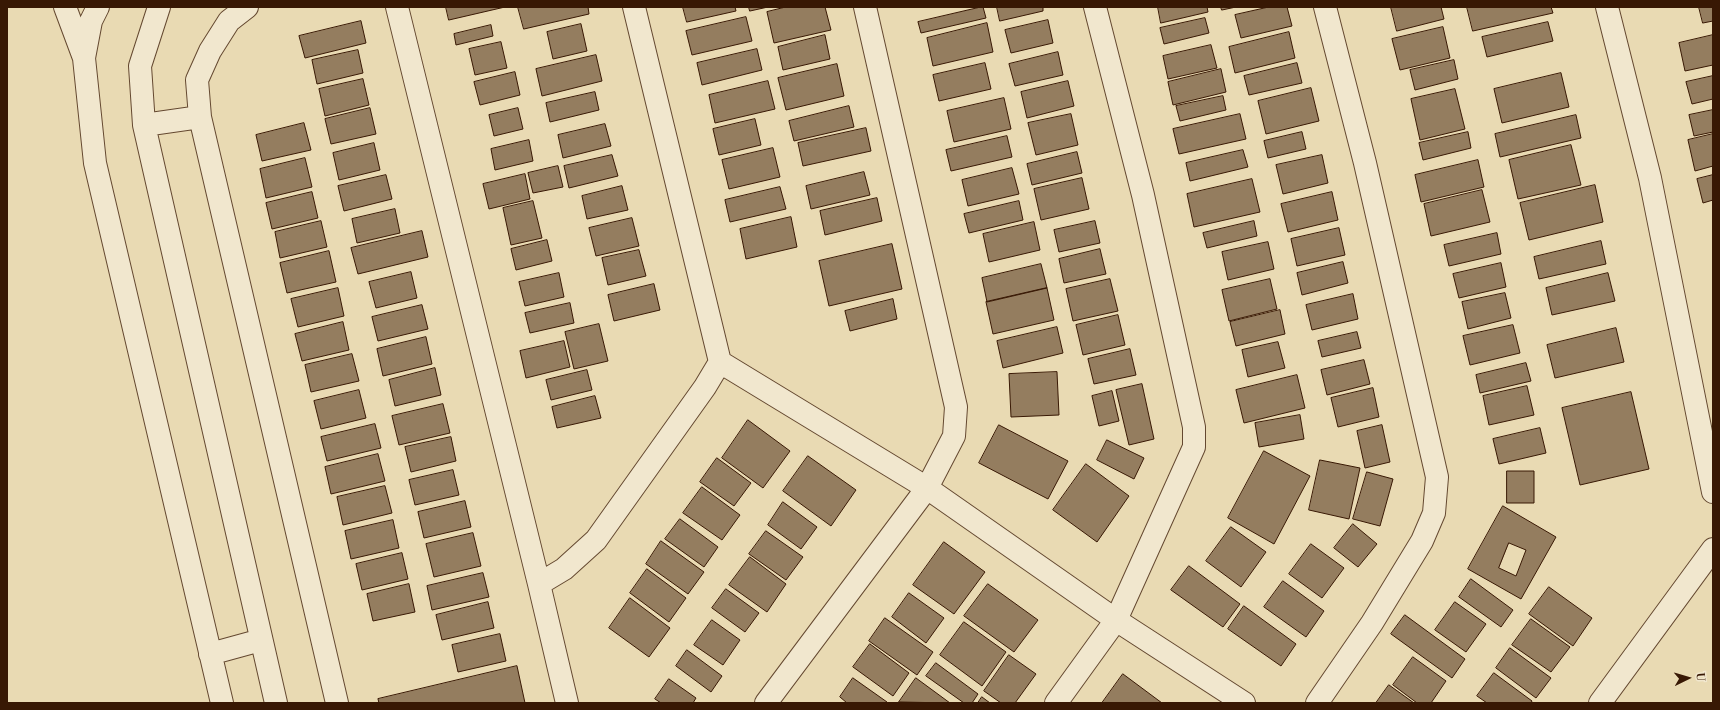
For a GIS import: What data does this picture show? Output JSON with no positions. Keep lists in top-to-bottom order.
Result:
{
  "north": "right"
}
